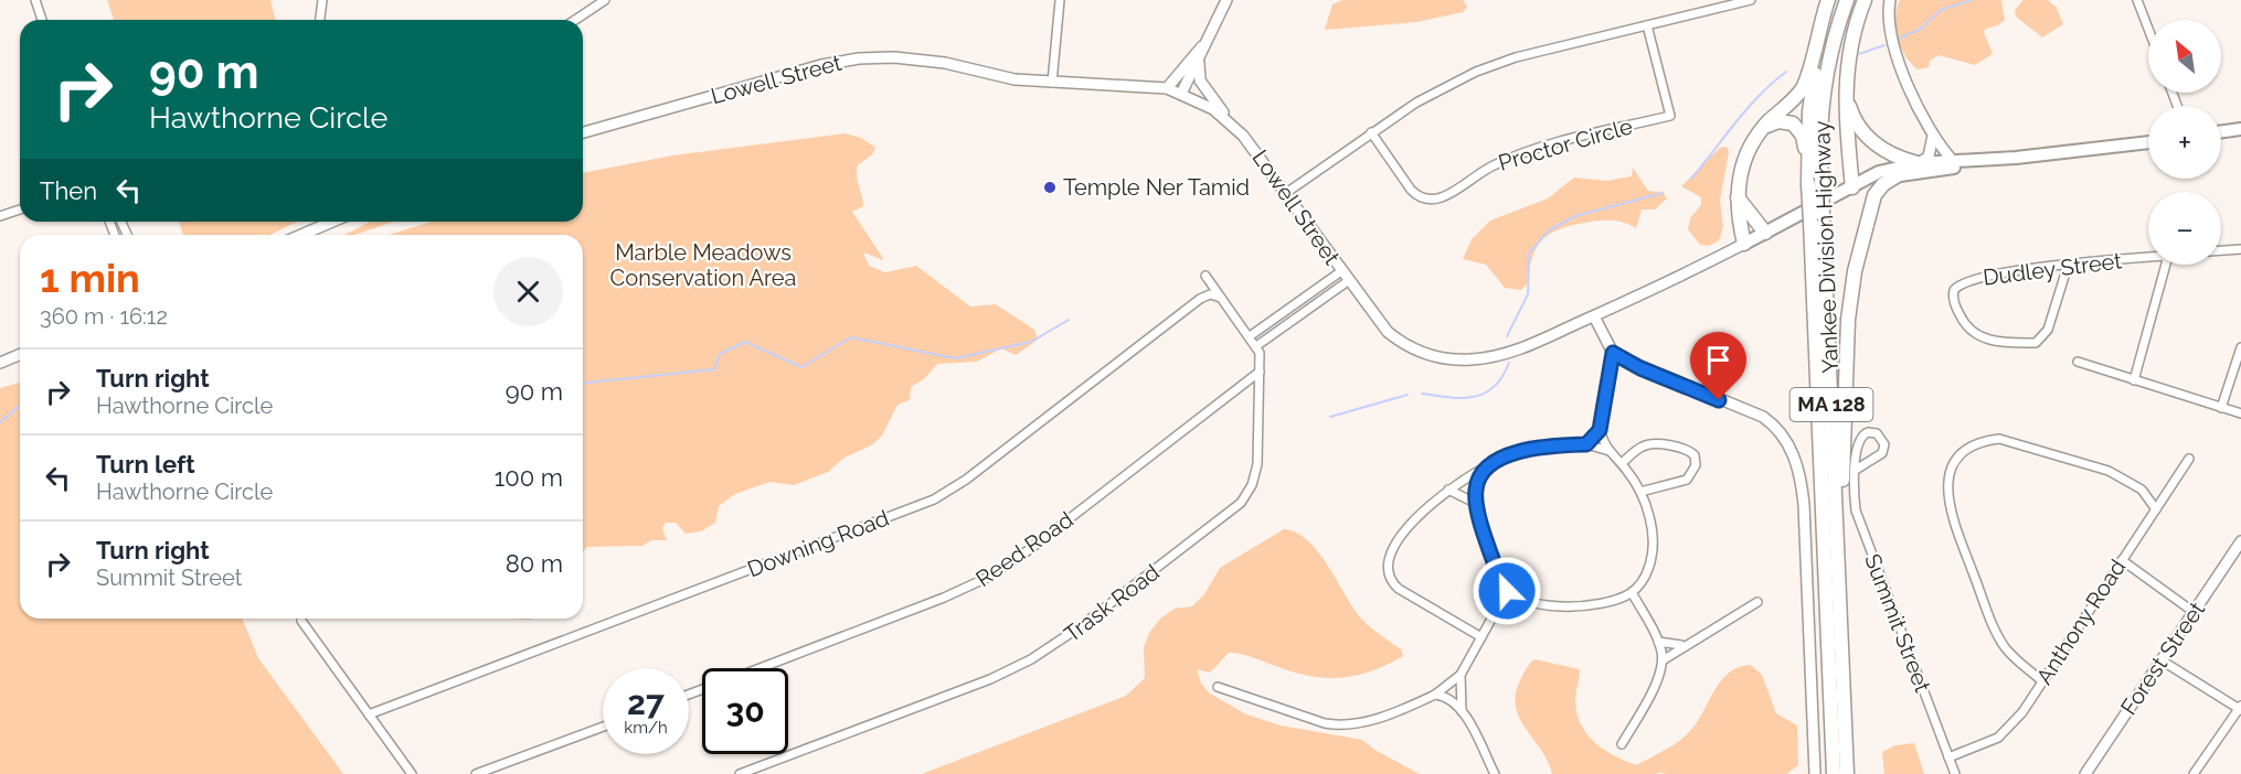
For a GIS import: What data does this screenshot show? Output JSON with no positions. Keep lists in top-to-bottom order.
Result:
{
  "streets": {
    "highway": ["Yankee Division Highway", "MA 128"],
    "main road": ["Lowell Street", "Forest Street"],
    "street": [
      "Proctor Circle",
      "Dudley Street",
      "Downing Road",
      "Reed Road",
      "Trask Road",
      "Anthony Road",
      "Summit Street"
    ]
  },
  "crossings": [
    ["Downing Road", "Trask Road"],
    ["Reed Road", "Trask Road"],
    ["Anthony Road", "Summit Street"]
  ],
  "parks": ["Marble Meadows Conservation Area"],
  "places": ["Temple Ner Tamid"],
  "north": "top left",
  "page": {
    "map_buttons": ["+", "−"],
    "turn": ["90 m", "Hawthorne Circle"],
    "then": "Then",
    "heading": ["1 min", "360 m · 16:12"],
    "list": [
      {
        "name": "Turn right",
        "note": "Hawthorne Circle",
        "value": "90 m"
      },
      {
        "name": "Turn left",
        "note": "Hawthorne Circle",
        "value": "100 m"
      },
      {
        "name": "Turn right",
        "note": "Summit Street",
        "value": "80 m"
      }
    ],
    "speed": "27 km/h",
    "limit": "30"
  }
}
